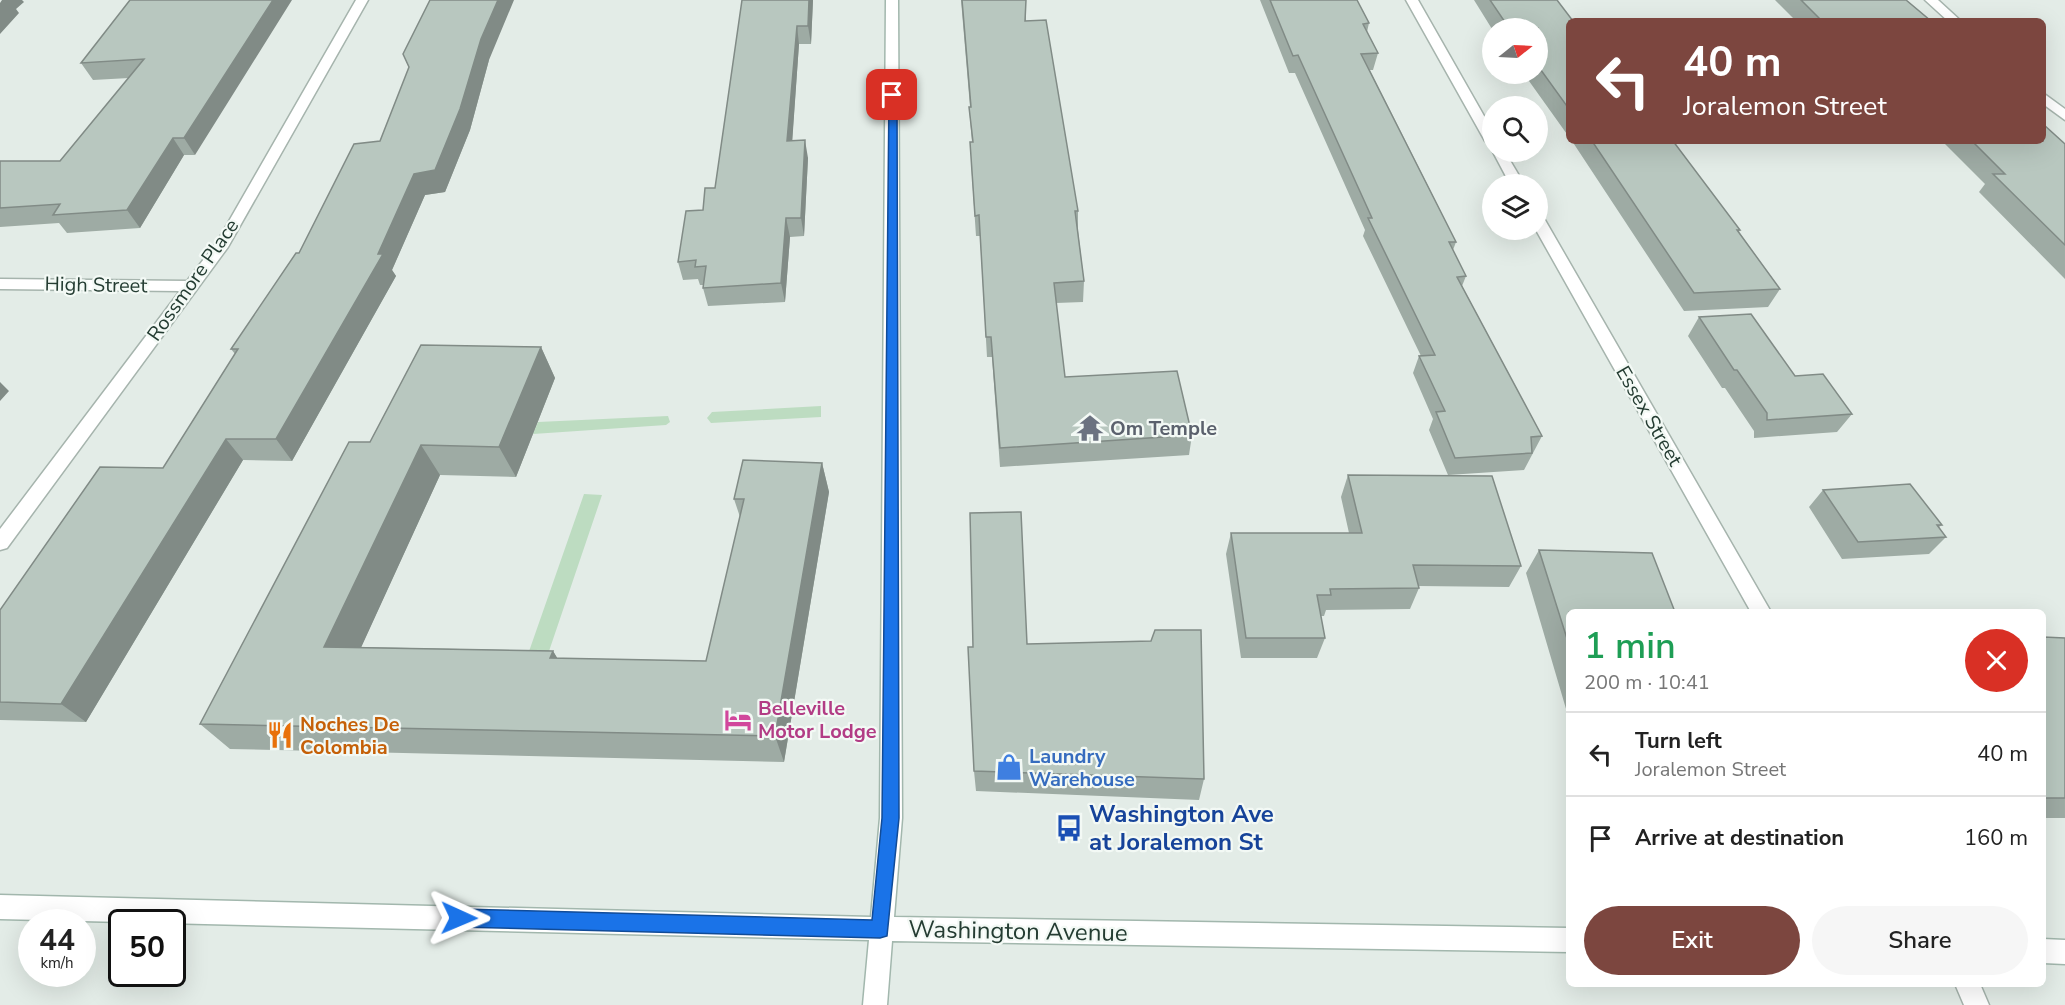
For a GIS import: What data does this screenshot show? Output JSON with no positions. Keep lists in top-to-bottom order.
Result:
{
  "streets": {
    "street": [
      "Rossmore Place",
      "High Street",
      "Essex Street",
      "Washington Avenue"
    ]
  },
  "crossings": [
    ["Rossmore Place", "High Street"]
  ],
  "places": {
    "temple": ["Om Temple"],
    "hotel": ["Belleville Motor Lodge"],
    "restaurant": ["Noches De Colombia"],
    "shop": ["Laundry Warehouse"],
    "bus stop": ["Washington Ave at Joralemon St"]
  },
  "north": "right",
  "page": {
    "turn": ["40 m", "Joralemon Street"],
    "heading": ["1 min", "200 m · 10:41"],
    "list": [
      {
        "name": "Turn left",
        "note": "Joralemon Street",
        "value": "40 m"
      },
      {
        "name": "Arrive at destination",
        "value": "160 m"
      }
    ],
    "buttons": ["Exit", "Share"],
    "speed": "44 km/h",
    "limit": "50"
  }
}
